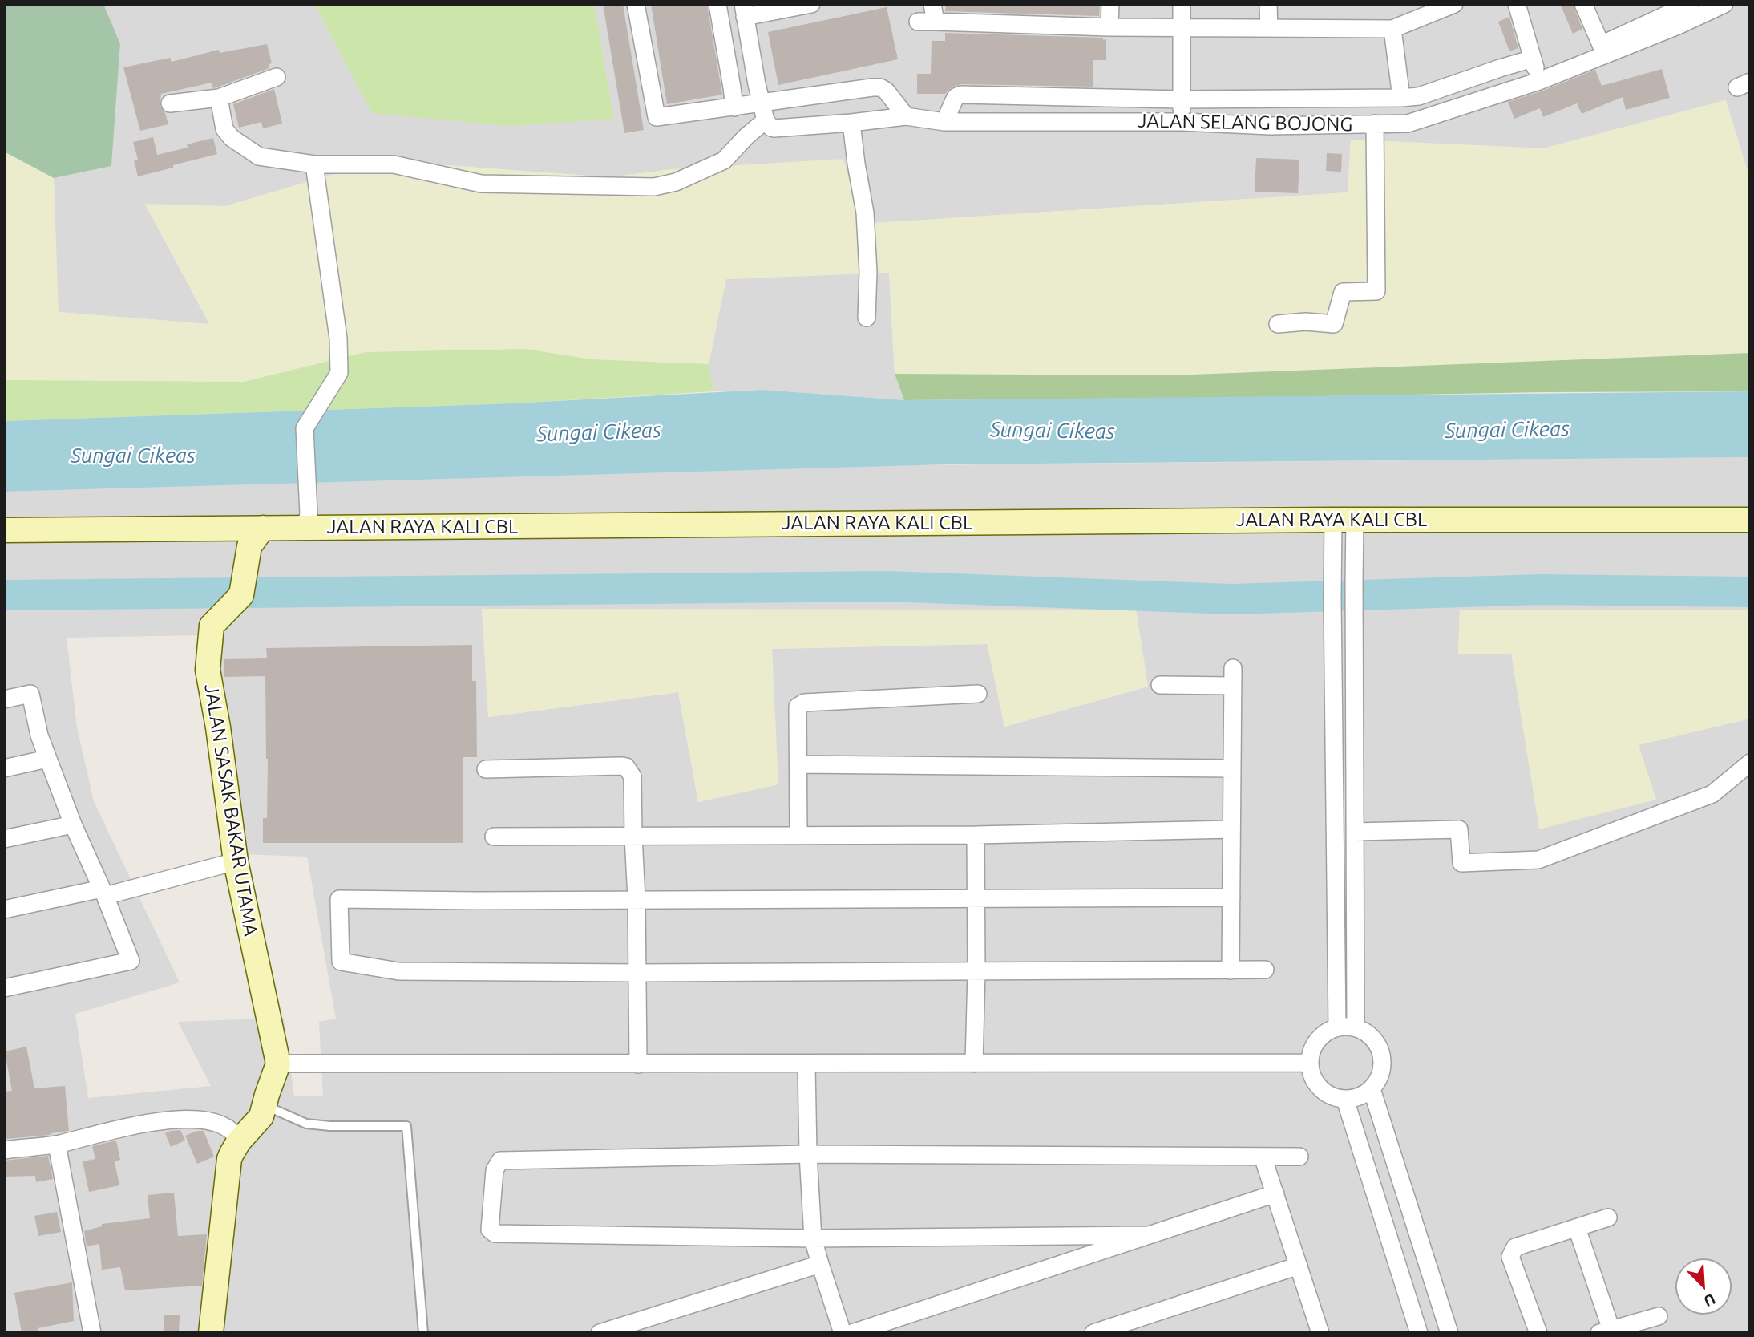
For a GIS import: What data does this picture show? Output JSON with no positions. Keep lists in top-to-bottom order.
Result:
{
  "streets": {
    "main road": ["JALAN RAYA KALI CBL", "JALAN SASAK BAKAR UTAMA"],
    "street": ["JALAN SELANG BOJONG"]
  },
  "crossings": [
    ["JALAN RAYA KALI CBL", "JALAN SASAK BAKAR UTAMA"]
  ],
  "water": ["Sungai Cikeas"],
  "north": "bottom right"
}
